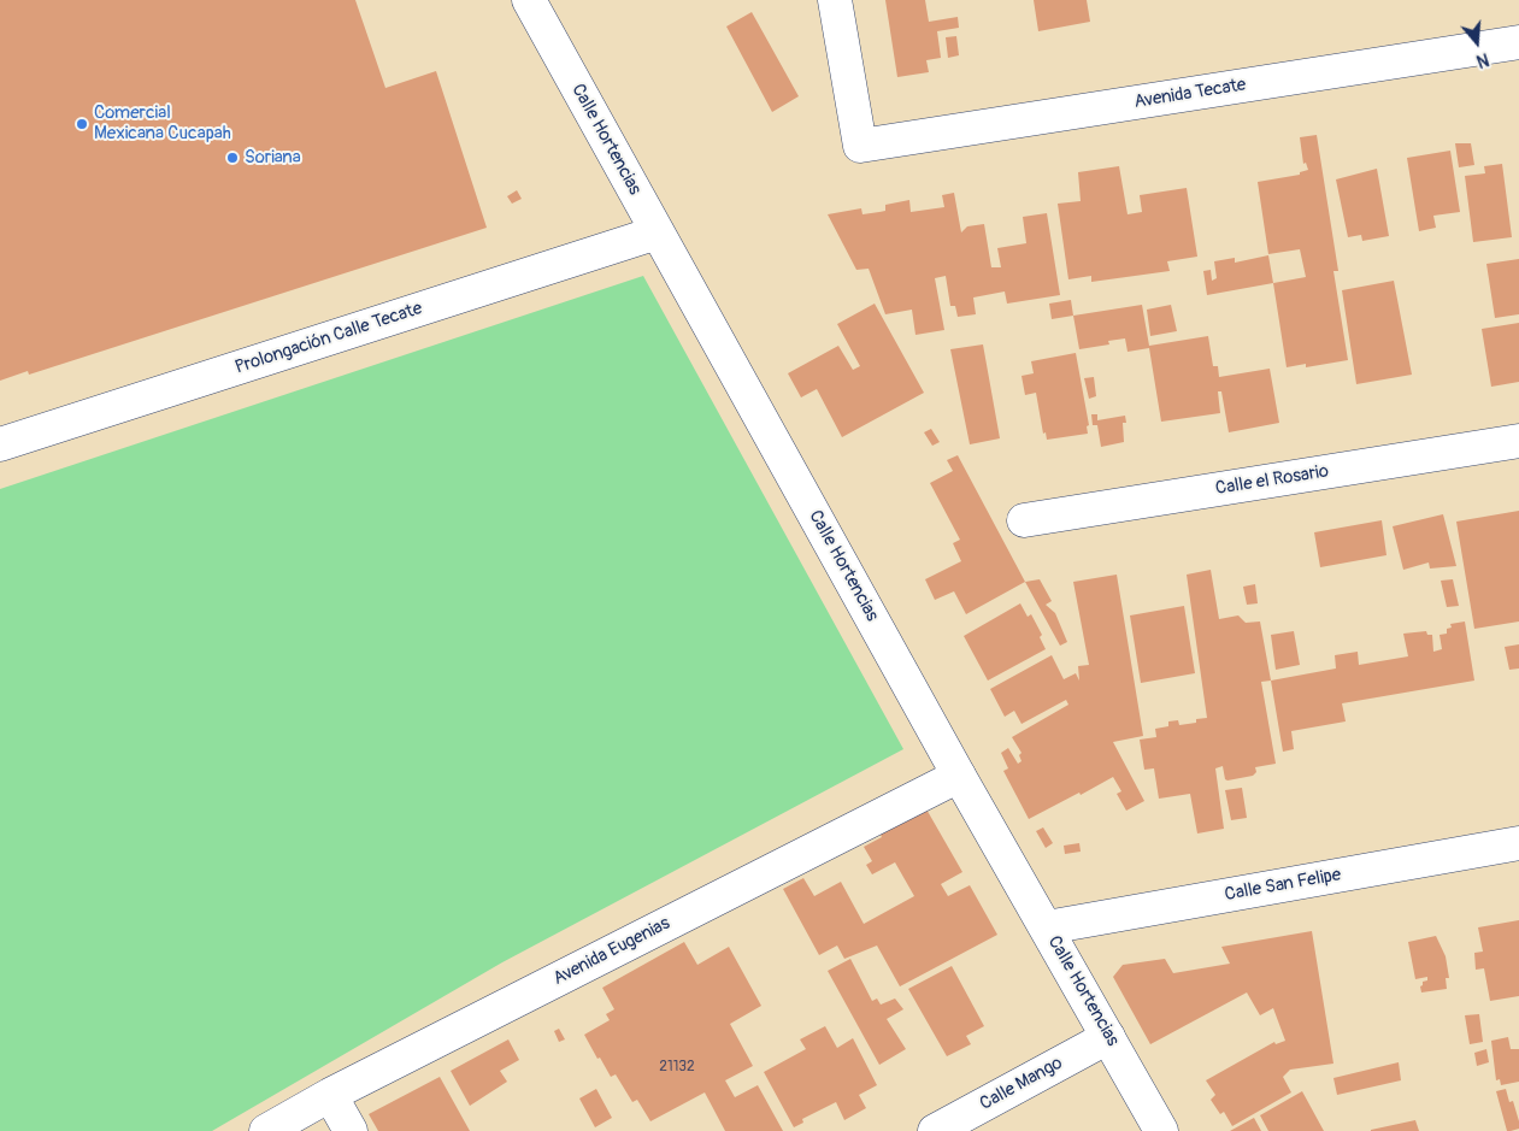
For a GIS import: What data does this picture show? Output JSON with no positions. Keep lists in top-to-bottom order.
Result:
{
  "streets": {
    "street": [
      "Avenida Tecate",
      "Calle Hortencias",
      "Prolongación Calle Tecate",
      "Calle el Rosario",
      "Calle San Felipe",
      "Avenida Eugenias",
      "Calle Mango"
    ]
  },
  "crossings": [
    ["Calle Hortencias", "Prolongación Calle Tecate"],
    ["Calle Hortencias", "Calle San Felipe"],
    ["Calle Hortencias", "Avenida Eugenias"],
    ["Calle Hortencias", "Calle Mango"]
  ],
  "places": ["Comercial Mexicana Cucapah", "Soriana"],
  "house_numbers": ["21132"],
  "north": "bottom"
}
